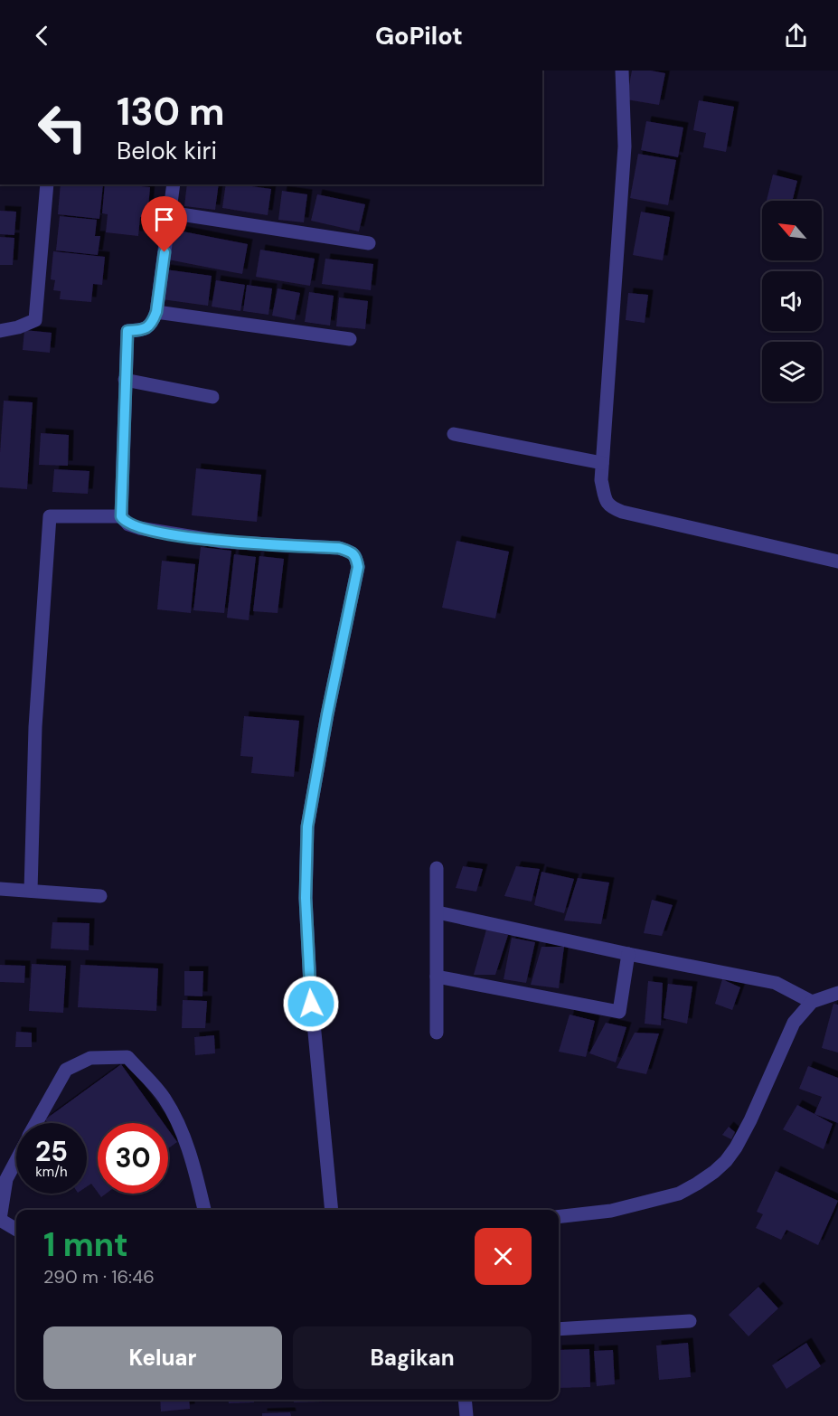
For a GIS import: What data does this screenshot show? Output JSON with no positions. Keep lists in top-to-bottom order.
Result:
{
  "north": "top left",
  "page": {
    "header": "GoPilot",
    "turn": ["130 m", "Belok kiri"],
    "speed": "25 km/h",
    "limit": "30",
    "heading": ["1 mnt", "290 m · 16:46"],
    "buttons": ["Keluar", "Bagikan"]
  }
}
